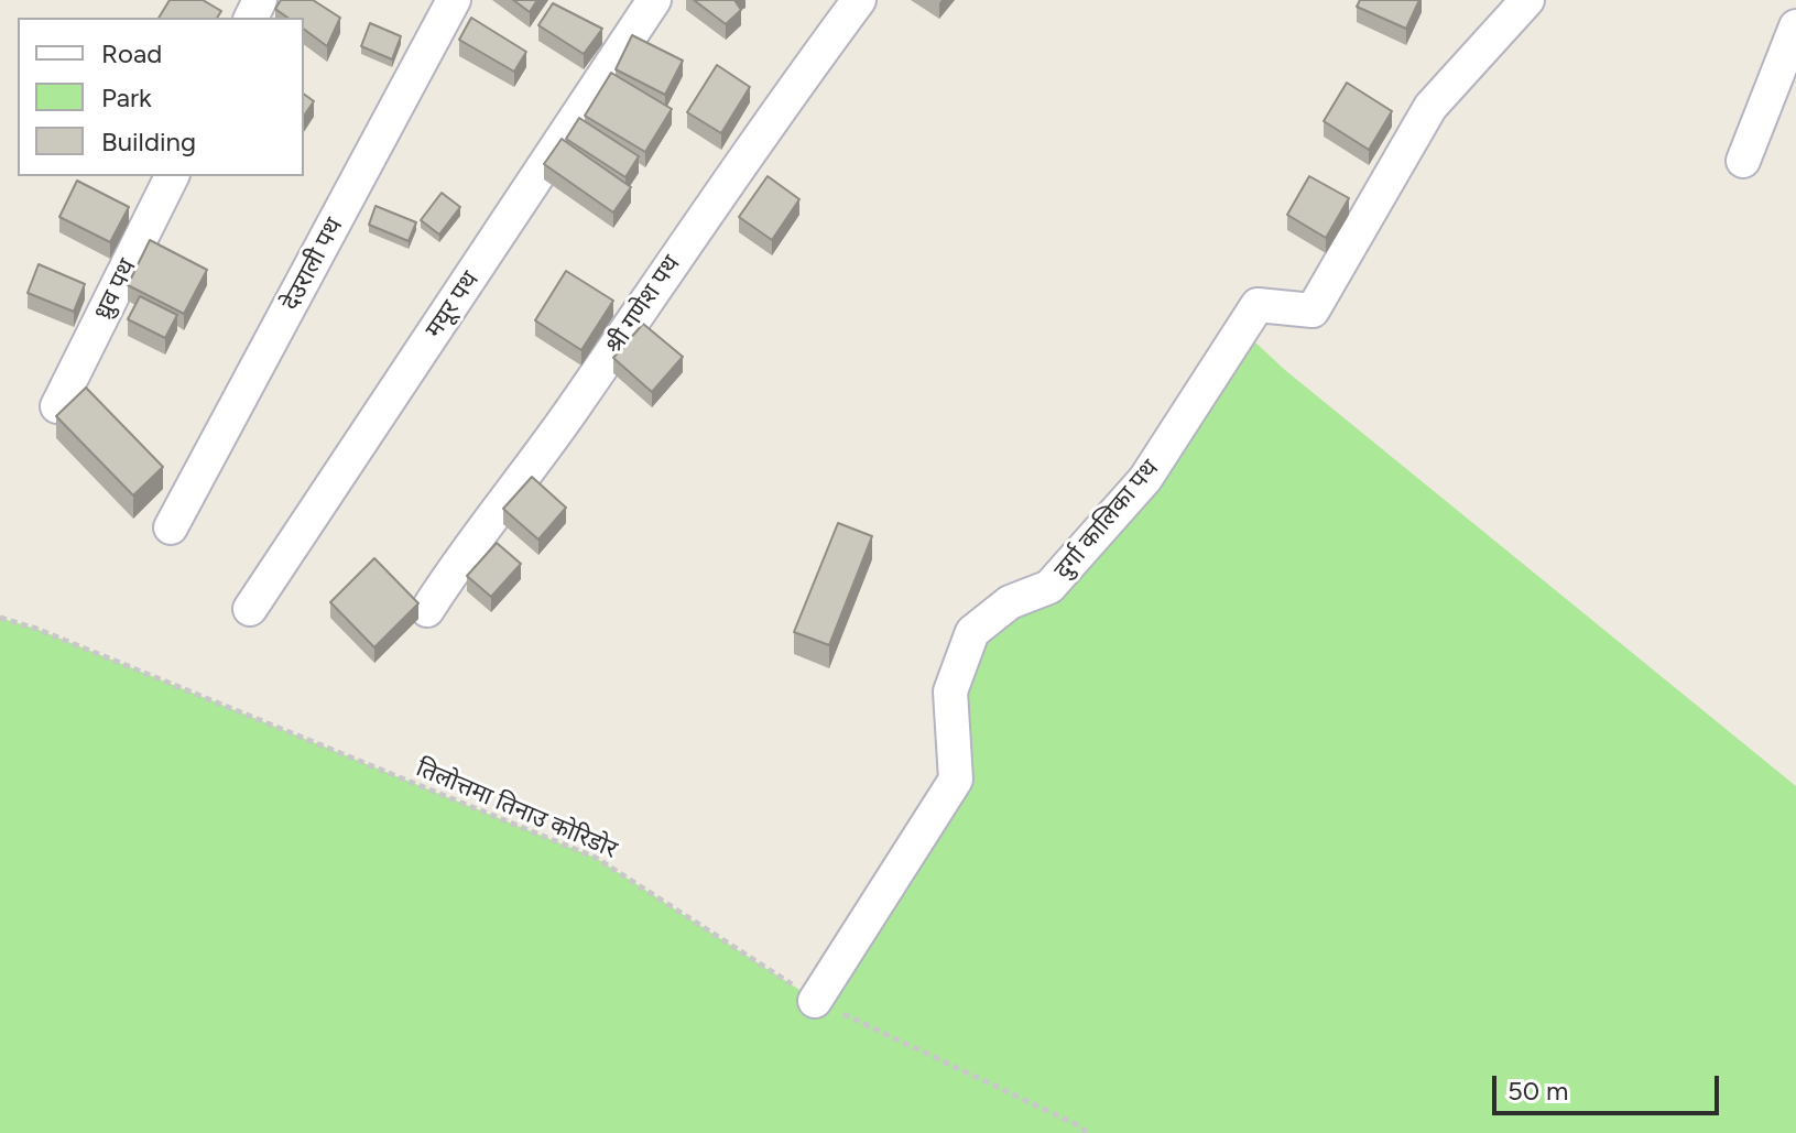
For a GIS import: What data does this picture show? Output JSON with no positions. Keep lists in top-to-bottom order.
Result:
{
  "streets": {
    "street": [
      "देउराली पथ",
      "ध्रुव पथ",
      "मयूर पथ",
      "श्री गणेश पथ",
      "दुर्गा कालिका पथ"
    ],
    "path": ["तिलोत्तमा तिनाउ कोरिडोर"]
  },
  "crossings": [
    ["दुर्गा कालिका पथ", "तिलोत्तमा तिनाउ कोरिडोर"]
  ],
  "legend": ["Road", "Park", "Building"],
  "scale_bar": "50 m"
}
